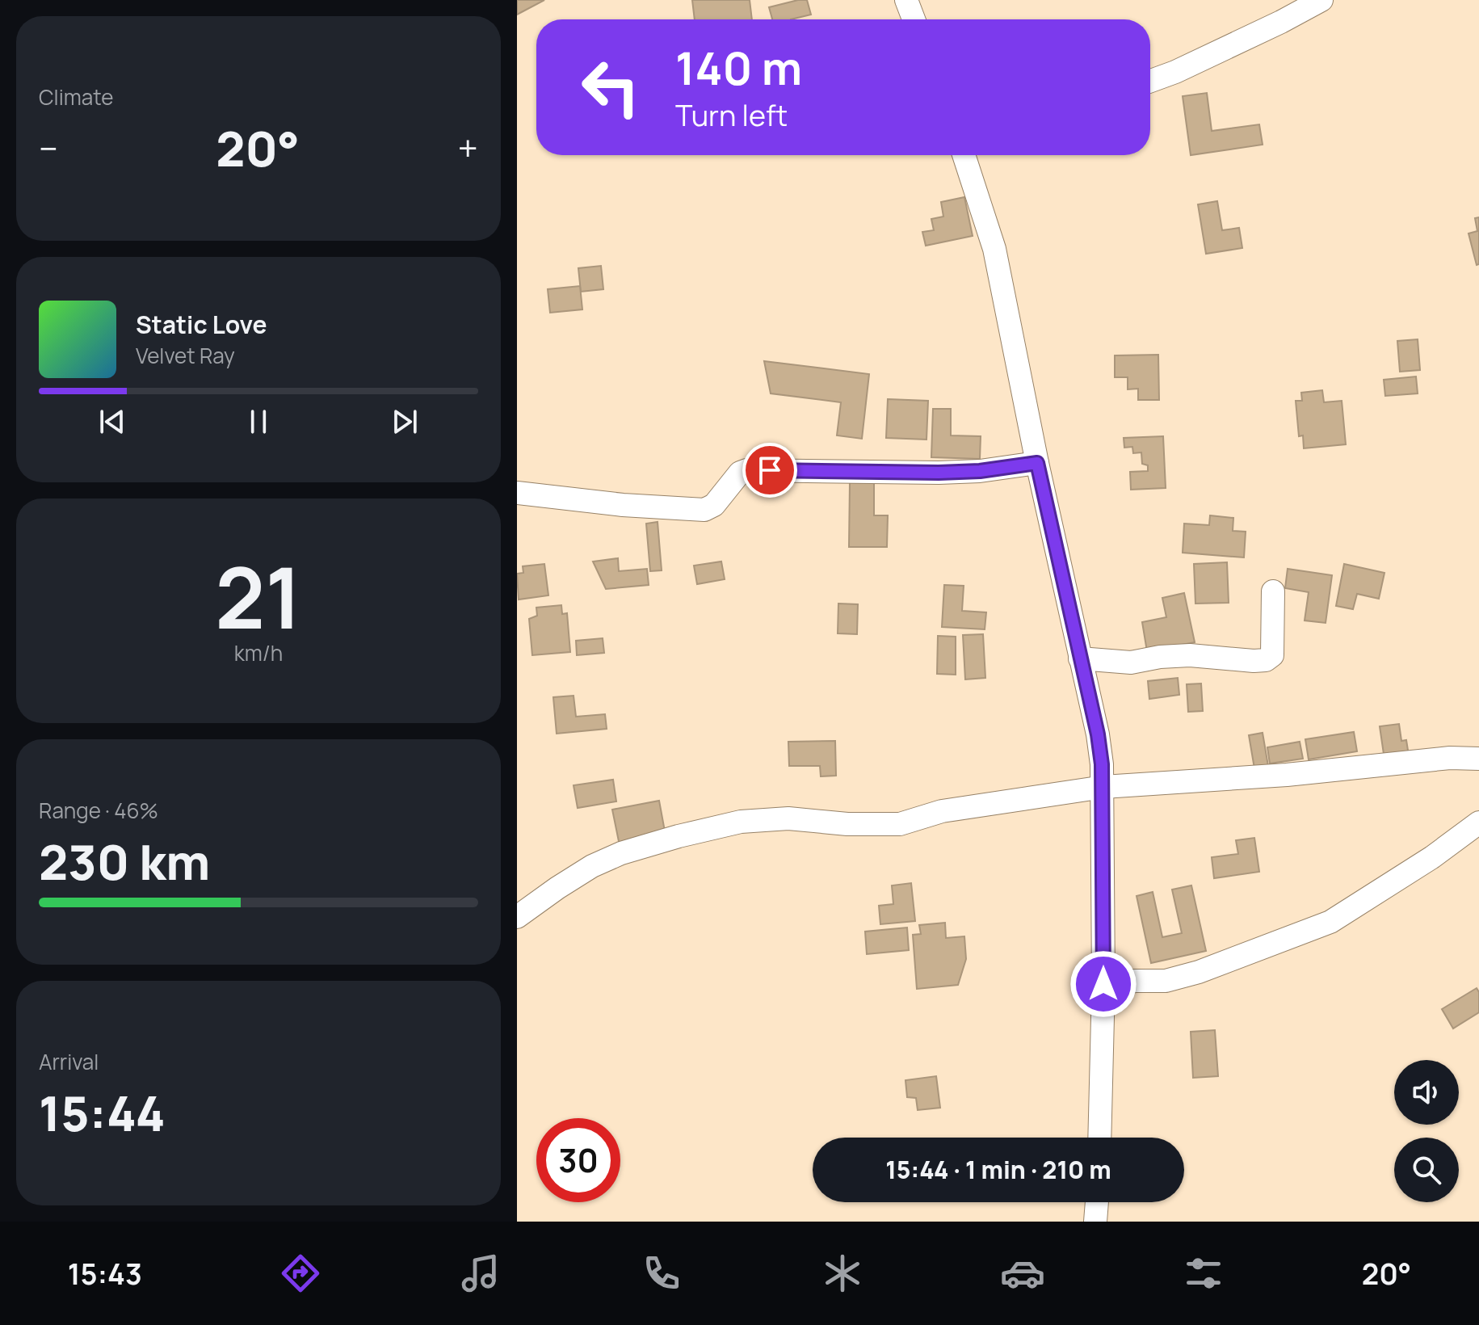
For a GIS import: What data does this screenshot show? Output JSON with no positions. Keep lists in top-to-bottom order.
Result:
{
  "page": {
    "tile": [
      "Climate",
      ["21", "km/h"],
      ["Range · 46%", "230 km"],
      ["Arrival", "15:44"]
    ],
    "turn": ["140 m", "Turn left"],
    "heat": ["−", "20°", "+"],
    "song": ["Static Love", "Velvet Ray"],
    "limit": "30",
    "trip": "15:44 · 1 min · 210 m",
    "tabs": ["15:43", "20°"]
  }
}
